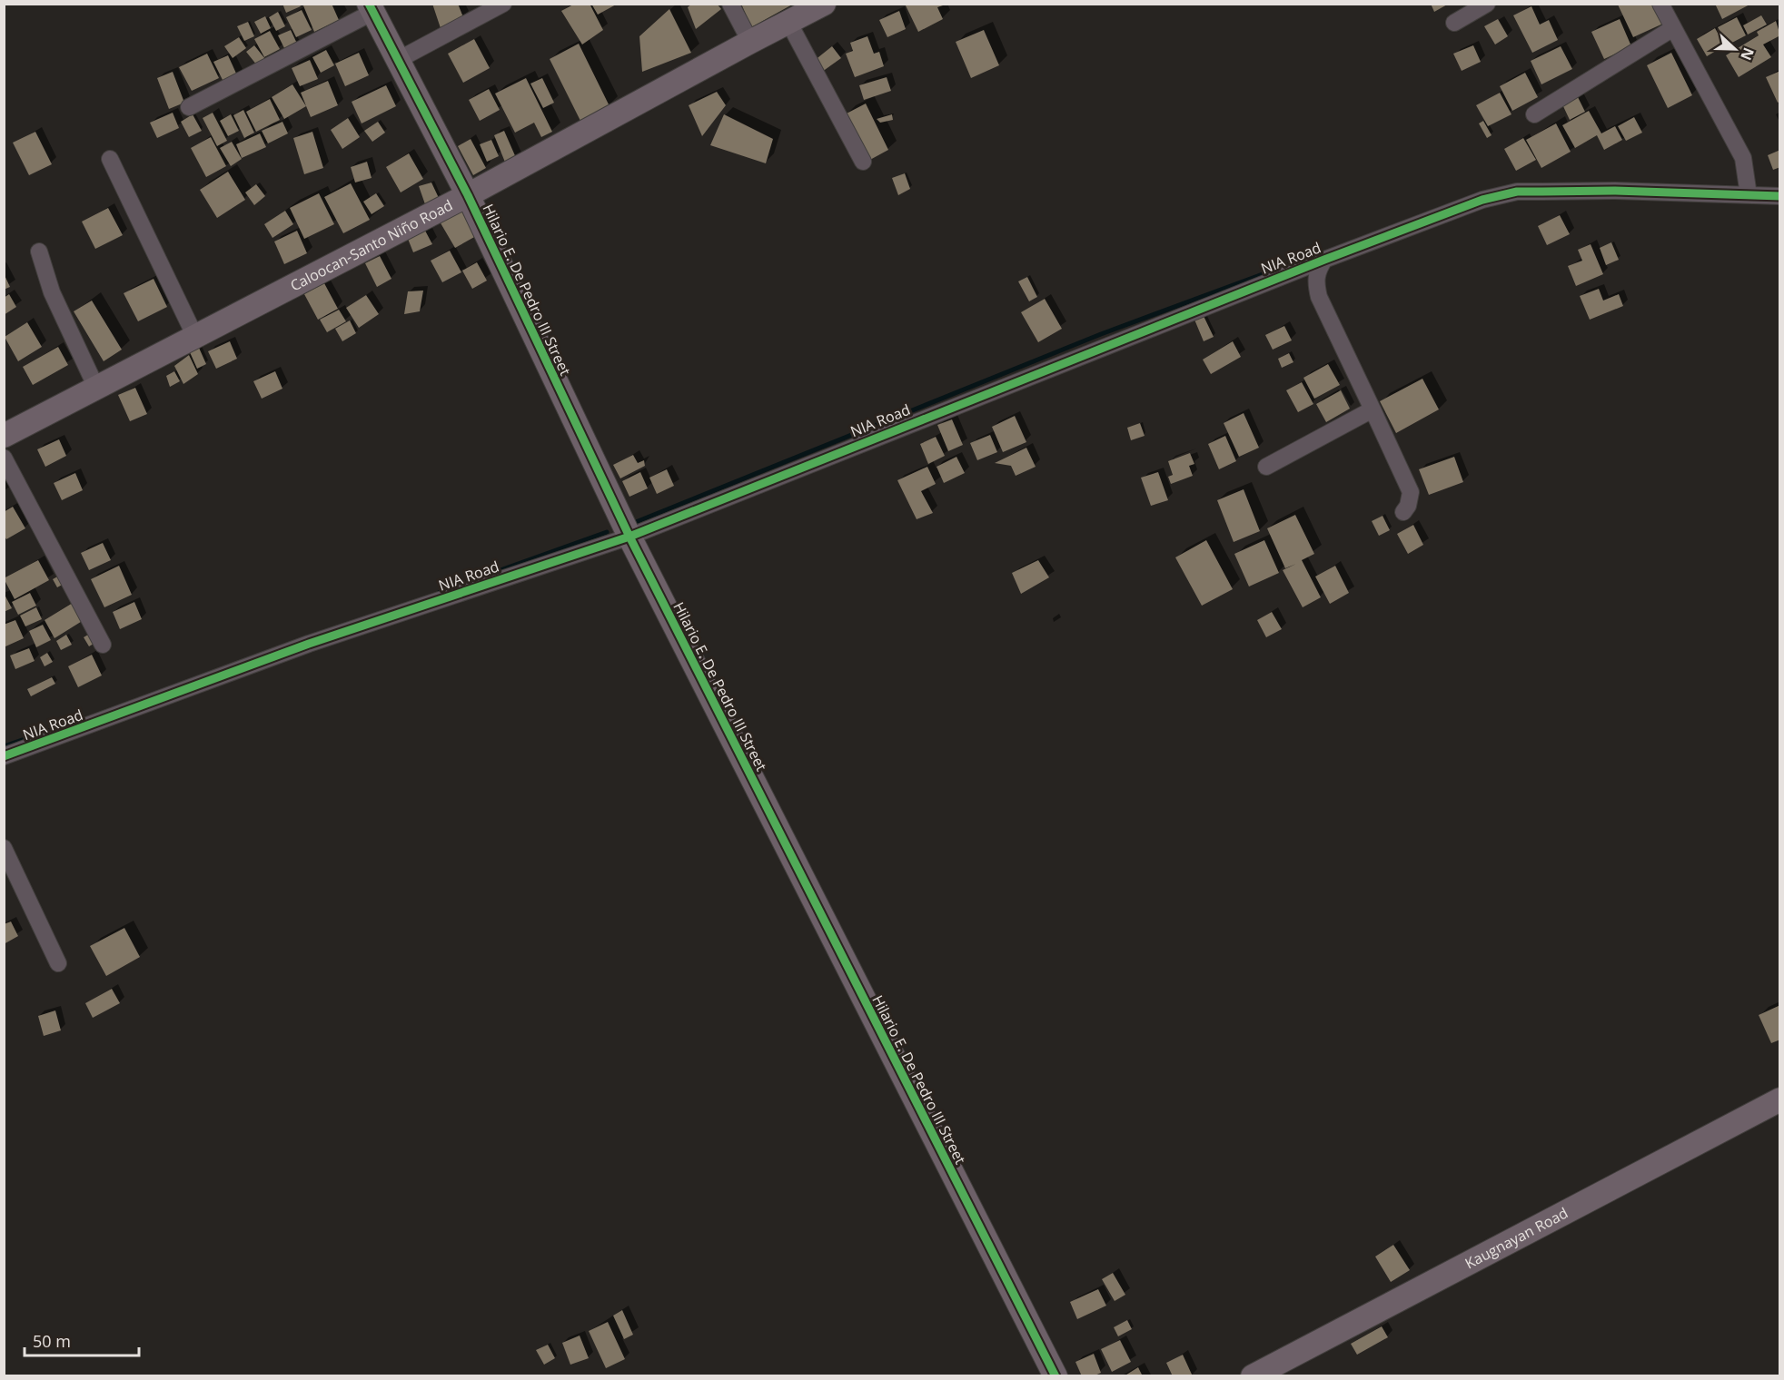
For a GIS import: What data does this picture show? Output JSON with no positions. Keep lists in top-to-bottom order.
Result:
{
  "streets": {
    "street": [
      "Caloocan-Santo Niño Road",
      "NIA Road",
      "Hilario E. De Pedro III Street",
      "Kaugnayan Road"
    ]
  },
  "crossings": [
    ["Caloocan-Santo Niño Road", "Hilario E. De Pedro III Street"],
    ["NIA Road", "Hilario E. De Pedro III Street"]
  ],
  "scale_bar": "50 m",
  "north": "right"
}
